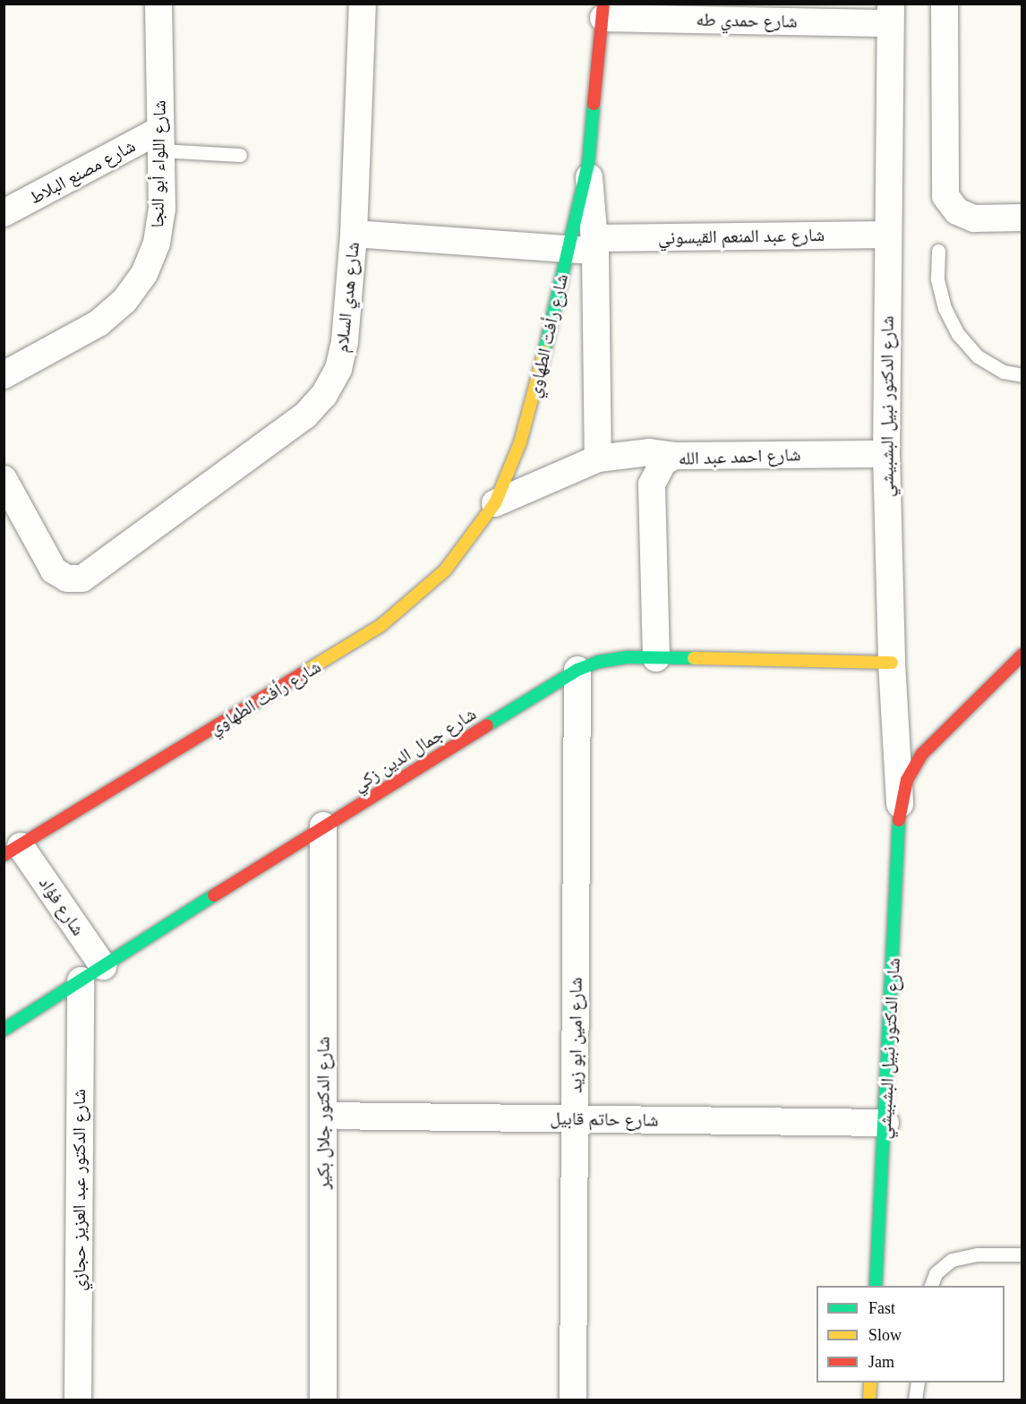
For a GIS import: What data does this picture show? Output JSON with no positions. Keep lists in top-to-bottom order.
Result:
{
  "streets": {
    "street": [
      "شارع حمدي طه",
      "شارع اللواء أبو النجا",
      "شارع مصنع البلاط",
      "شارع عبد المنعم القيسوني",
      "شارع هدي السلام",
      "شارع رأفت الطهاوي",
      "شارع الدكتور نبيل البشبيشي",
      "شارع احمد عبد الله",
      "شارع جمال الدين زكي",
      "شارع فؤاد",
      "شارع امين ابو زيد",
      "شارع الدكتور جلال بكير",
      "شارع حاتم قابيل",
      "شارع الدكتور عبد العزيز حجازي"
    ]
  },
  "crossings": [
    ["شارع حمدي طه", "شارع رأفت الطهاوي"],
    ["شارع حمدي طه", "شارع الدكتور نبيل البشبيشي"],
    ["شارع اللواء أبو النجا", "شارع مصنع البلاط"],
    ["شارع عبد المنعم القيسوني", "شارع هدي السلام"],
    ["شارع عبد المنعم القيسوني", "شارع رأفت الطهاوي"],
    ["شارع عبد المنعم القيسوني", "شارع الدكتور نبيل البشبيشي"],
    ["شارع رأفت الطهاوي", "شارع احمد عبد الله"],
    ["شارع رأفت الطهاوي", "شارع فؤاد"],
    ["شارع الدكتور نبيل البشبيشي", "شارع احمد عبد الله"],
    ["شارع الدكتور نبيل البشبيشي", "شارع جمال الدين زكي"],
    ["شارع الدكتور نبيل البشبيشي", "شارع حاتم قابيل"],
    ["شارع احمد عبد الله", "شارع جمال الدين زكي"],
    ["شارع جمال الدين زكي", "شارع فؤاد"],
    ["شارع جمال الدين زكي", "شارع امين ابو زيد"],
    ["شارع جمال الدين زكي", "شارع الدكتور جلال بكير"],
    ["شارع جمال الدين زكي", "شارع الدكتور عبد العزيز حجازي"],
    ["شارع امين ابو زيد", "شارع حاتم قابيل"],
    ["شارع الدكتور جلال بكير", "شارع حاتم قابيل"]
  ],
  "legend": ["Fast", "Slow", "Jam"]
}
